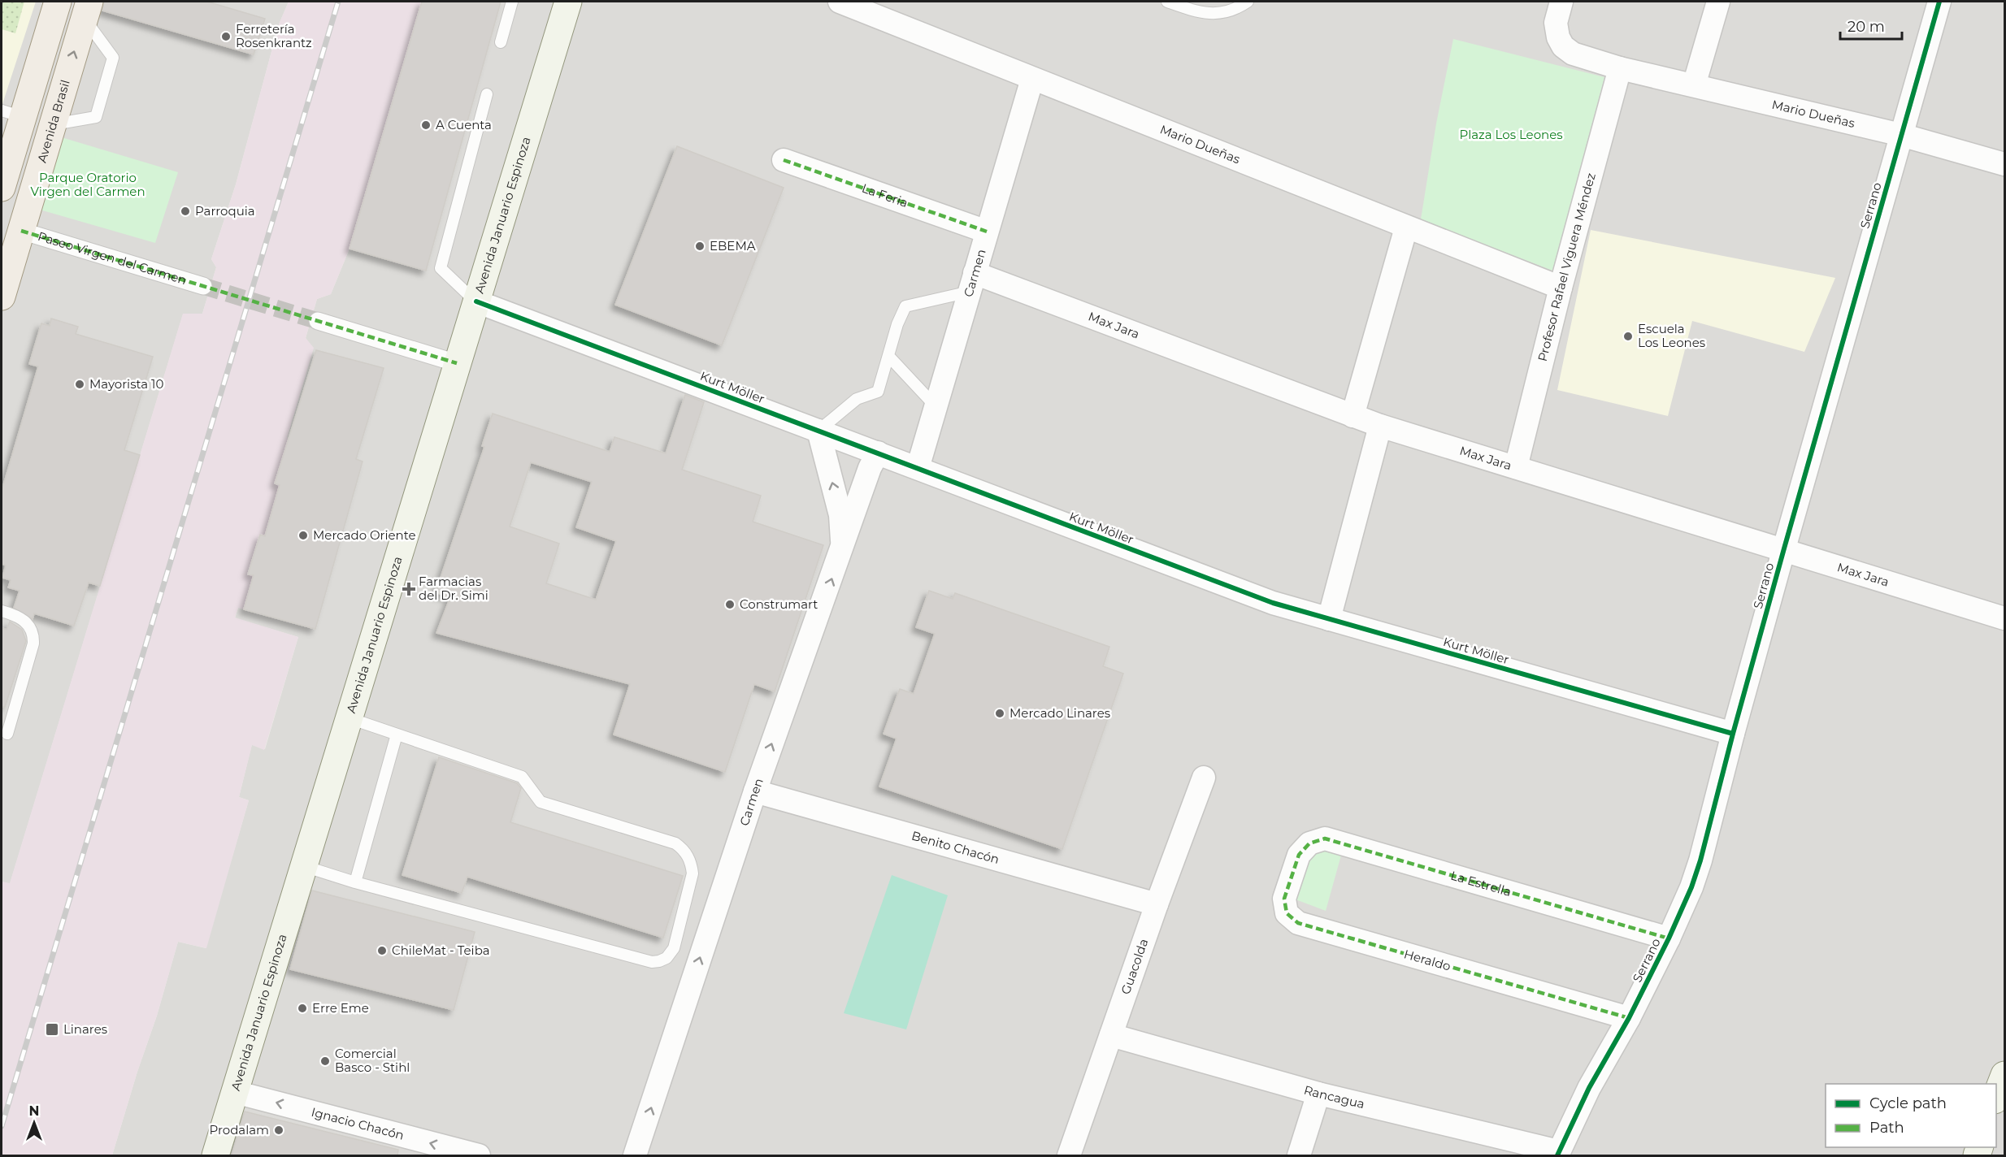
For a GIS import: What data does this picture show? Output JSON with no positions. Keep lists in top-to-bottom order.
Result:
{
  "streets": {
    "main road": ["Avenida Brasil", "Avenida Januario Espinoza"],
    "street": [
      "Mario Dueñas",
      "La Feria",
      "Serrano",
      "Paseo Virgen del Carmen",
      "Profesor Rafael Viguera Méndez",
      "Carmen",
      "Max Jara",
      "Kurt Möller",
      "Benito Chacón",
      "La Estrella",
      "Heraldo",
      "Guacolda",
      "Rancagua",
      "Ignacio Chacón"
    ]
  },
  "crossings": [
    ["Mario Dueñas", "Serrano"],
    ["Mario Dueñas", "Profesor Rafael Viguera Méndez"],
    ["Mario Dueñas", "Carmen"],
    ["Avenida Brasil", "Paseo Virgen del Carmen"],
    ["La Feria", "Carmen"],
    ["Serrano", "Max Jara"],
    ["Serrano", "Kurt Möller"],
    ["Serrano", "La Estrella"],
    ["Serrano", "Heraldo"],
    ["Serrano", "Rancagua"],
    ["Avenida Januario Espinoza", "Kurt Möller"],
    ["Avenida Januario Espinoza", "Ignacio Chacón"],
    ["Profesor Rafael Viguera Méndez", "Max Jara"],
    ["Carmen", "Max Jara"],
    ["Carmen", "Kurt Möller"],
    ["Carmen", "Benito Chacón"],
    ["Benito Chacón", "Guacolda"],
    ["La Estrella", "Heraldo"],
    ["Guacolda", "Rancagua"]
  ],
  "one_way": ["Carmen", "Ignacio Chacón"],
  "parks": ["Plaza Los Leones", "Parque Oratorio Virgen del Carmen"],
  "places": {
    "other": [
      "Ferretería Rosenkrantz",
      "A Cuenta",
      "Parroquia",
      "EBEMA",
      "Escuela Los Leones",
      "Mayorista 10",
      "Mercado Oriente",
      "Construmart",
      "Mercado Linares",
      "ChileMat - Teiba",
      "Erre Eme",
      "Comercial Basco - Stihl",
      "Prodalam"
    ],
    "health": ["Farmacias del Dr. Simi"],
    "transit": ["Linares"]
  },
  "legend": ["Cycle path", "Path"],
  "scale_bar": "20 m",
  "north": "top"
}
